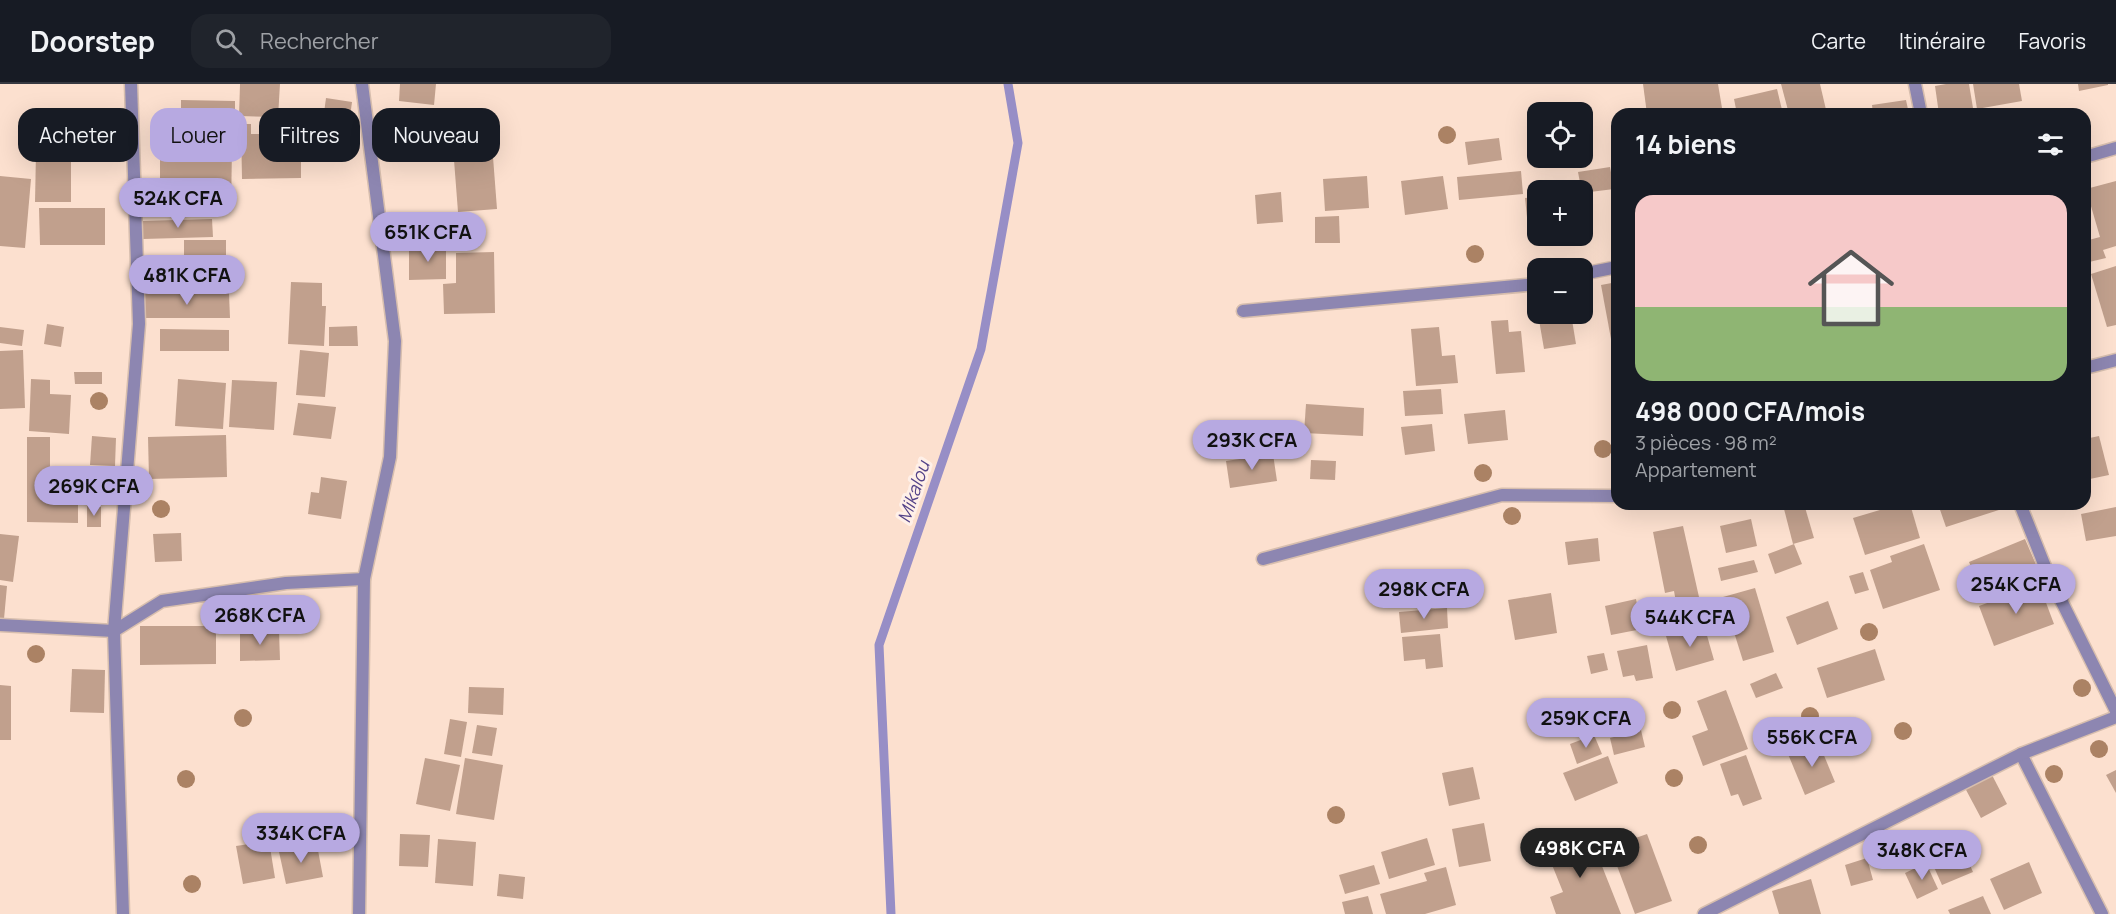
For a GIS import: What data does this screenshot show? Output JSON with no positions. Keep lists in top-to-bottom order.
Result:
{
  "water": ["Mikalou"],
  "page": {
    "header": "Doorstep",
    "search": "Rechercher",
    "nav": ["Carte", "Itinéraire", "Favoris"],
    "map_buttons": ["+", "−"],
    "chip": [
      "Acheter",
      "Louer",
      "Filtres",
      "Nouveau"
    ],
    "heading": "14 biens",
    "price": [
      "524K CFA",
      "651K CFA",
      "481K CFA",
      "293K CFA",
      "269K CFA",
      "254K CFA",
      "298K CFA",
      "268K CFA",
      "544K CFA",
      "259K CFA",
      "556K CFA",
      "334K CFA",
      "498K CFA",
      "348K CFA"
    ],
    "list": [
      {
        "name": "498 000 CFA/mois",
        "note": "3 pièces · 98 m² · Appartement"
      }
    ]
  }
}
